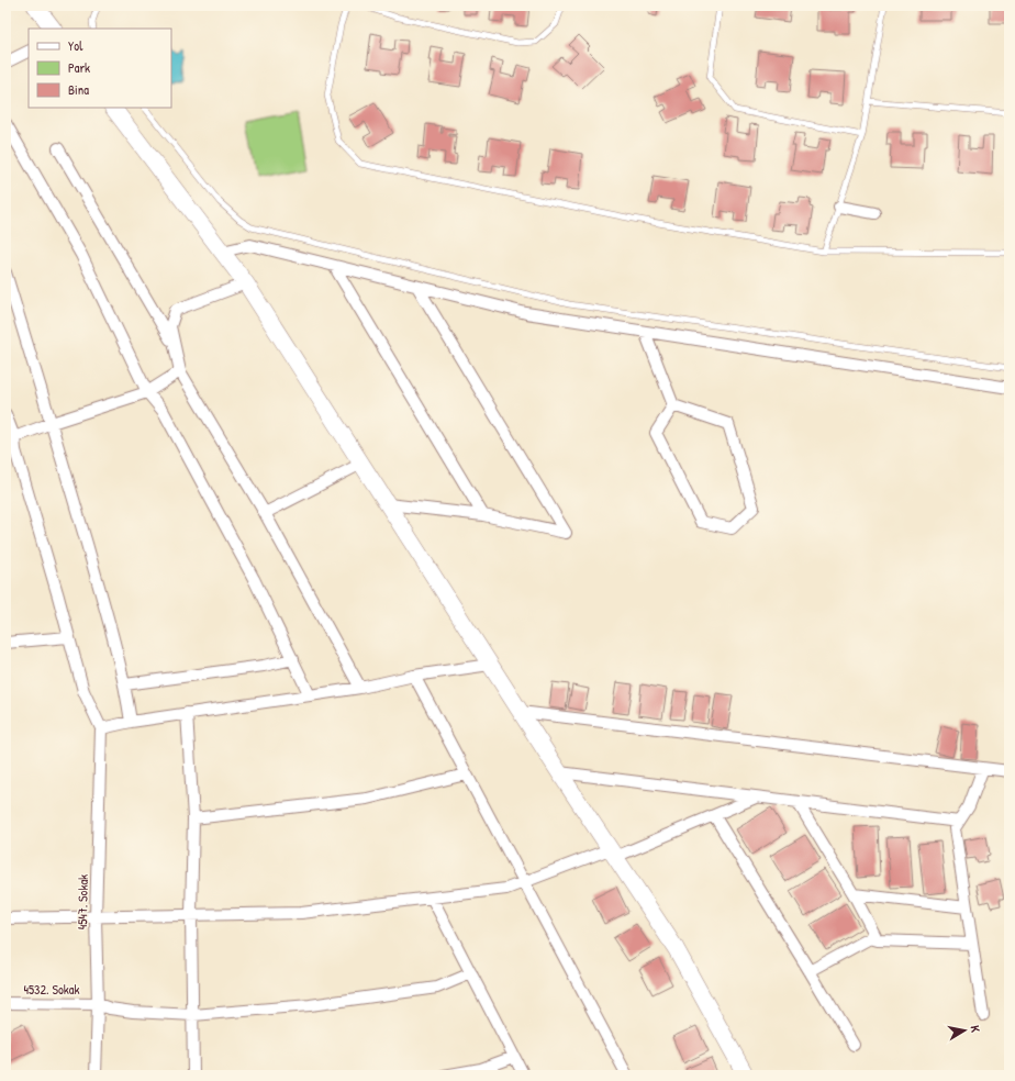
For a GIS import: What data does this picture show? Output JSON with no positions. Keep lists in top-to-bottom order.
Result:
{
  "streets": {
    "street": ["4547. Sokak", "4532. Sokak"]
  },
  "crossings": [
    ["4547. Sokak", "4532. Sokak"]
  ],
  "legend": ["Yol", "Park", "Bina"],
  "north": "right"
}
